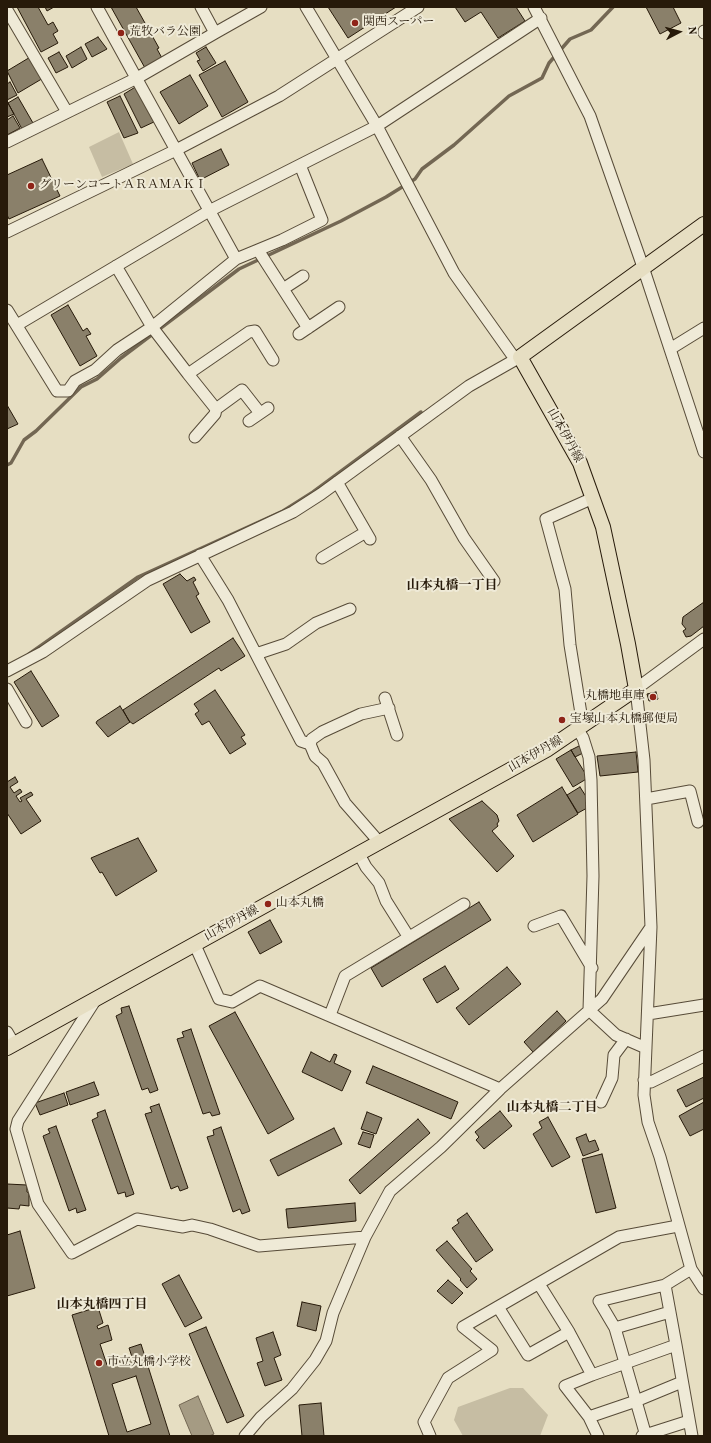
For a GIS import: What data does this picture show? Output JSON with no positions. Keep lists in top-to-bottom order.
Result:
{
  "streets": {
    "main road": ["山本伊丹線"]
  },
  "districts": ["山本丸橋一丁目", "山本丸橋二丁目", "山本丸橋四丁目"],
  "places": [
    "関西スーパー",
    "荒牧バラ公園",
    "グリーンコートＡＲＡＭＡＫＩ",
    "丸橋地車庫",
    "宝塚山本丸橋郵便局",
    "山本丸橋",
    "市立丸橋小学校"
  ],
  "north": "right"
}
